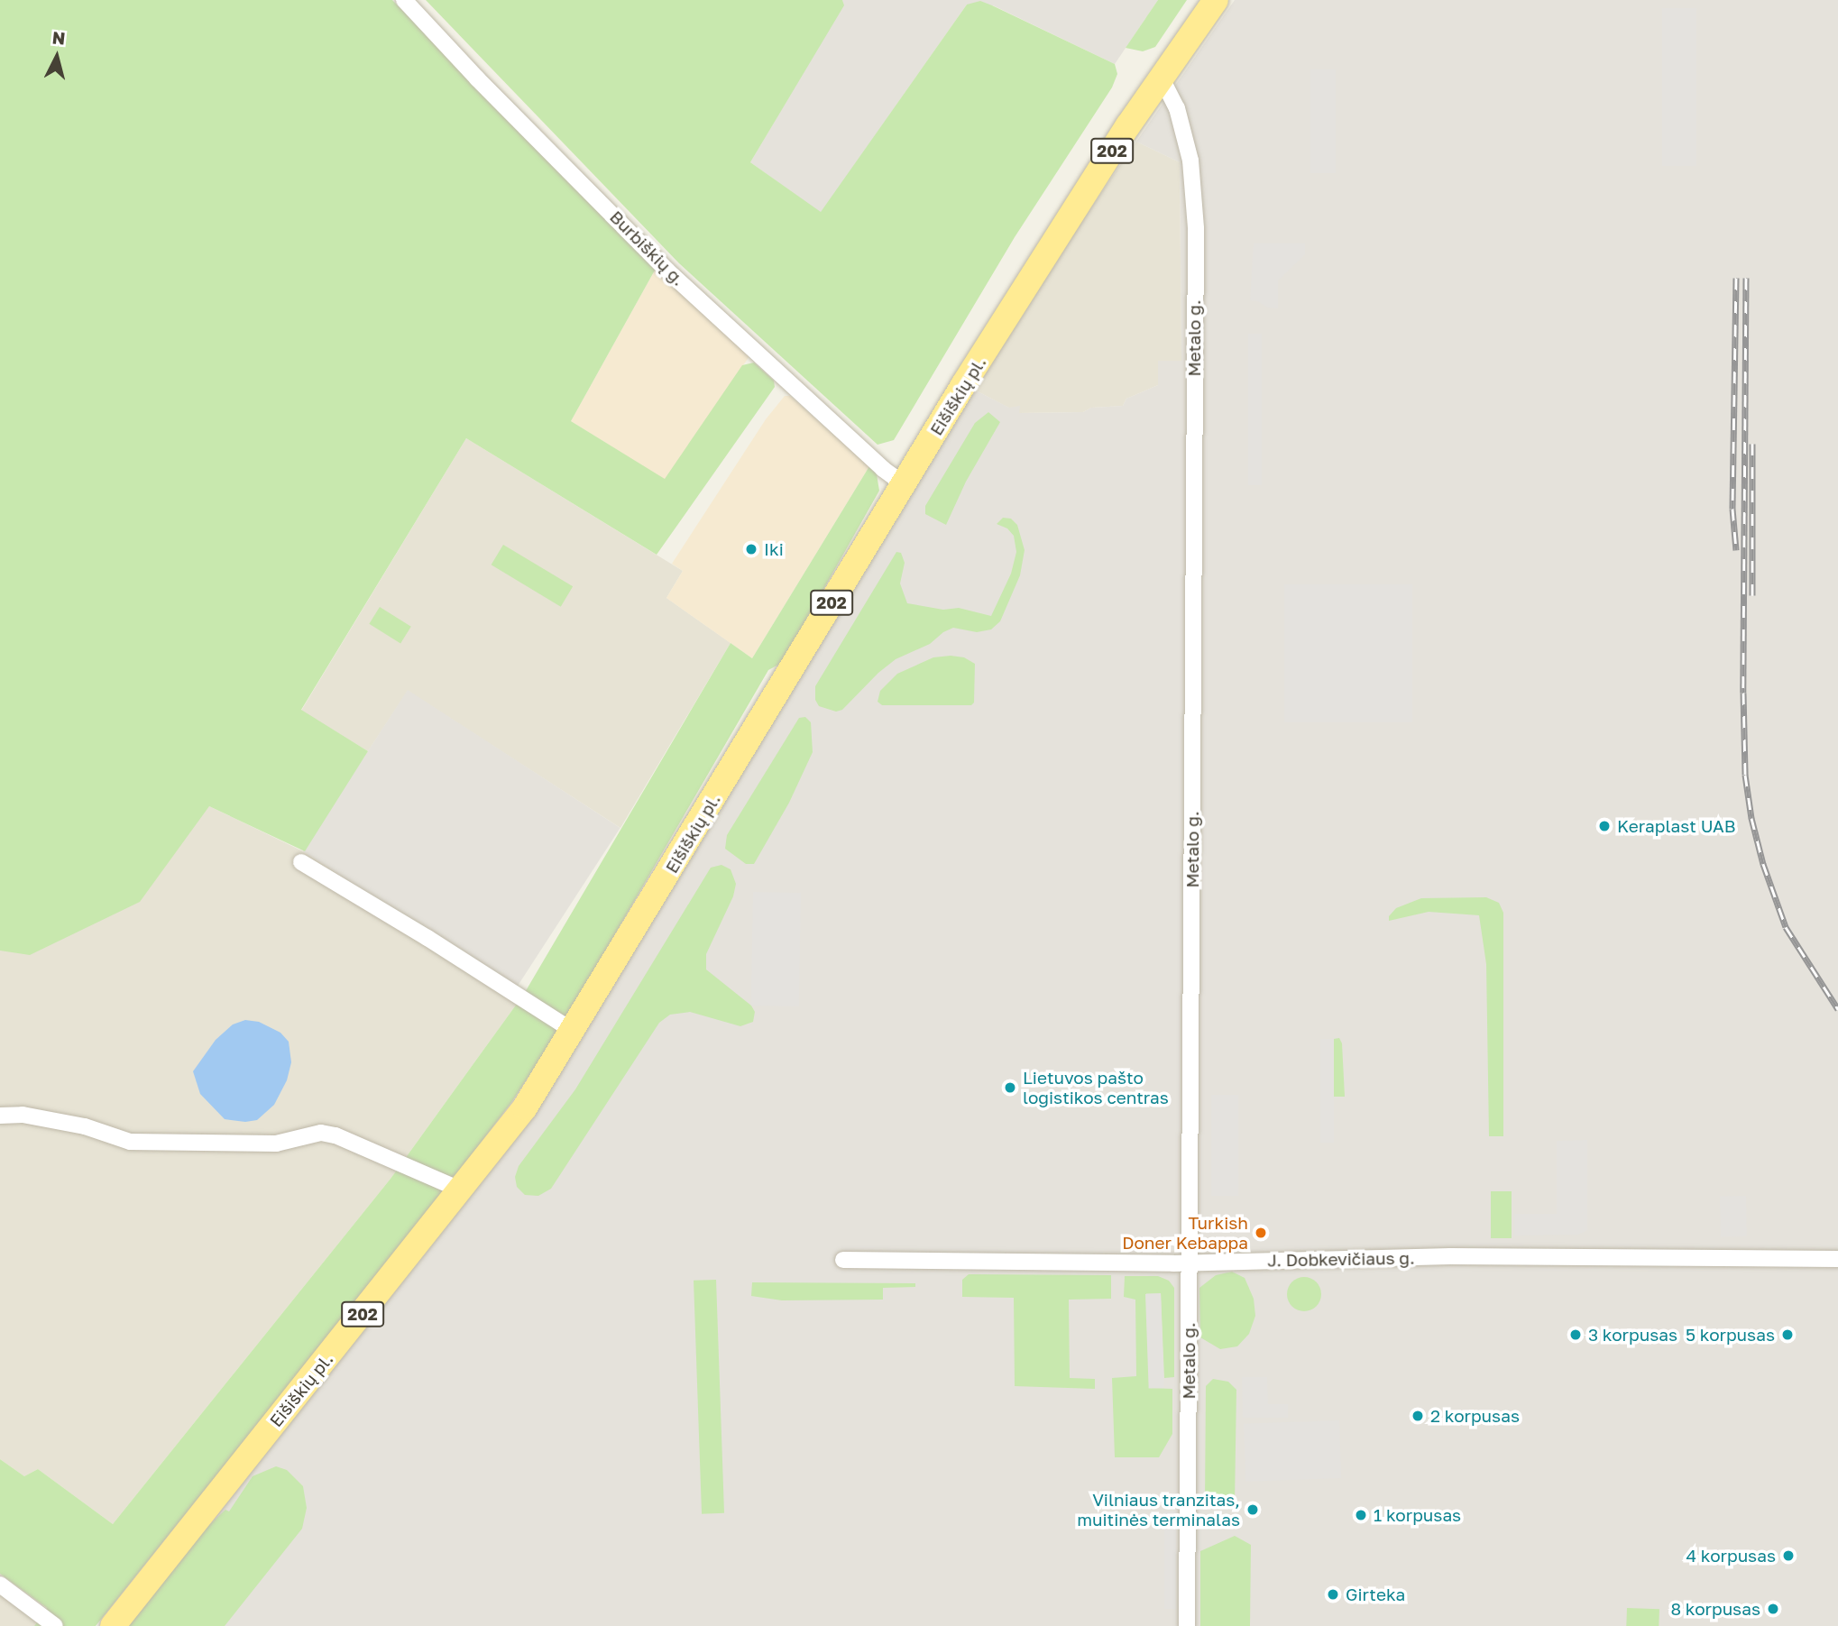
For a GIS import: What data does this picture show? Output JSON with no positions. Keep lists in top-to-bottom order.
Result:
{
  "streets": {
    "main road": ["202", "Eišiškių pl."],
    "street": ["Burbiškių g.", "Metalo g.", "J. Dobkevičiaus g."]
  },
  "crossings": [
    ["Burbiškių g.", "Eišiškių pl."],
    ["Metalo g.", "Eišiškių pl."],
    ["Metalo g.", "J. Dobkevičiaus g."]
  ],
  "places": [
    "Iki",
    "Keraplast UAB",
    "Lietuvos pašto logistikos centras",
    "Turkish Doner Kebappa",
    "3 korpusas",
    "5 korpusas",
    "2 korpusas",
    "Vilniaus tranzitas, muitinės terminalas",
    "1 korpusas",
    "4 korpusas",
    "Girteka",
    "8 korpusas"
  ],
  "north": "top"
}
